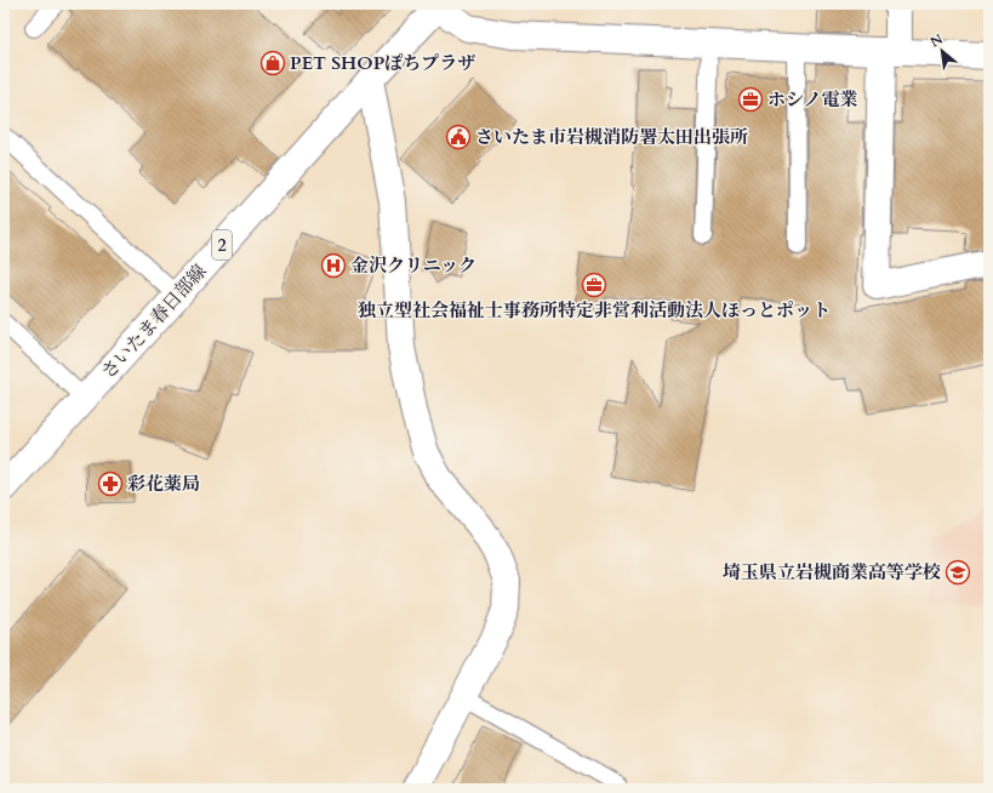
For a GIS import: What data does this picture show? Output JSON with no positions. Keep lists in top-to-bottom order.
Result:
{
  "streets": {
    "street": ["2", "さいたま春日部線"]
  },
  "places": {
    "shop": ["PET SHOPぽちプラザ"],
    "office": ["ホシノ電業", "独立型社会福祉士事務所特定非営利活動法人ほっとポット"],
    "public building": ["さいたま市岩槻消防署太田出張所"],
    "hospital": ["金沢クリニック"],
    "pharmacy": ["彩花薬局"],
    "school or university": ["埼玉県立岩槻商業高等学校"]
  },
  "north": "top left"
}
